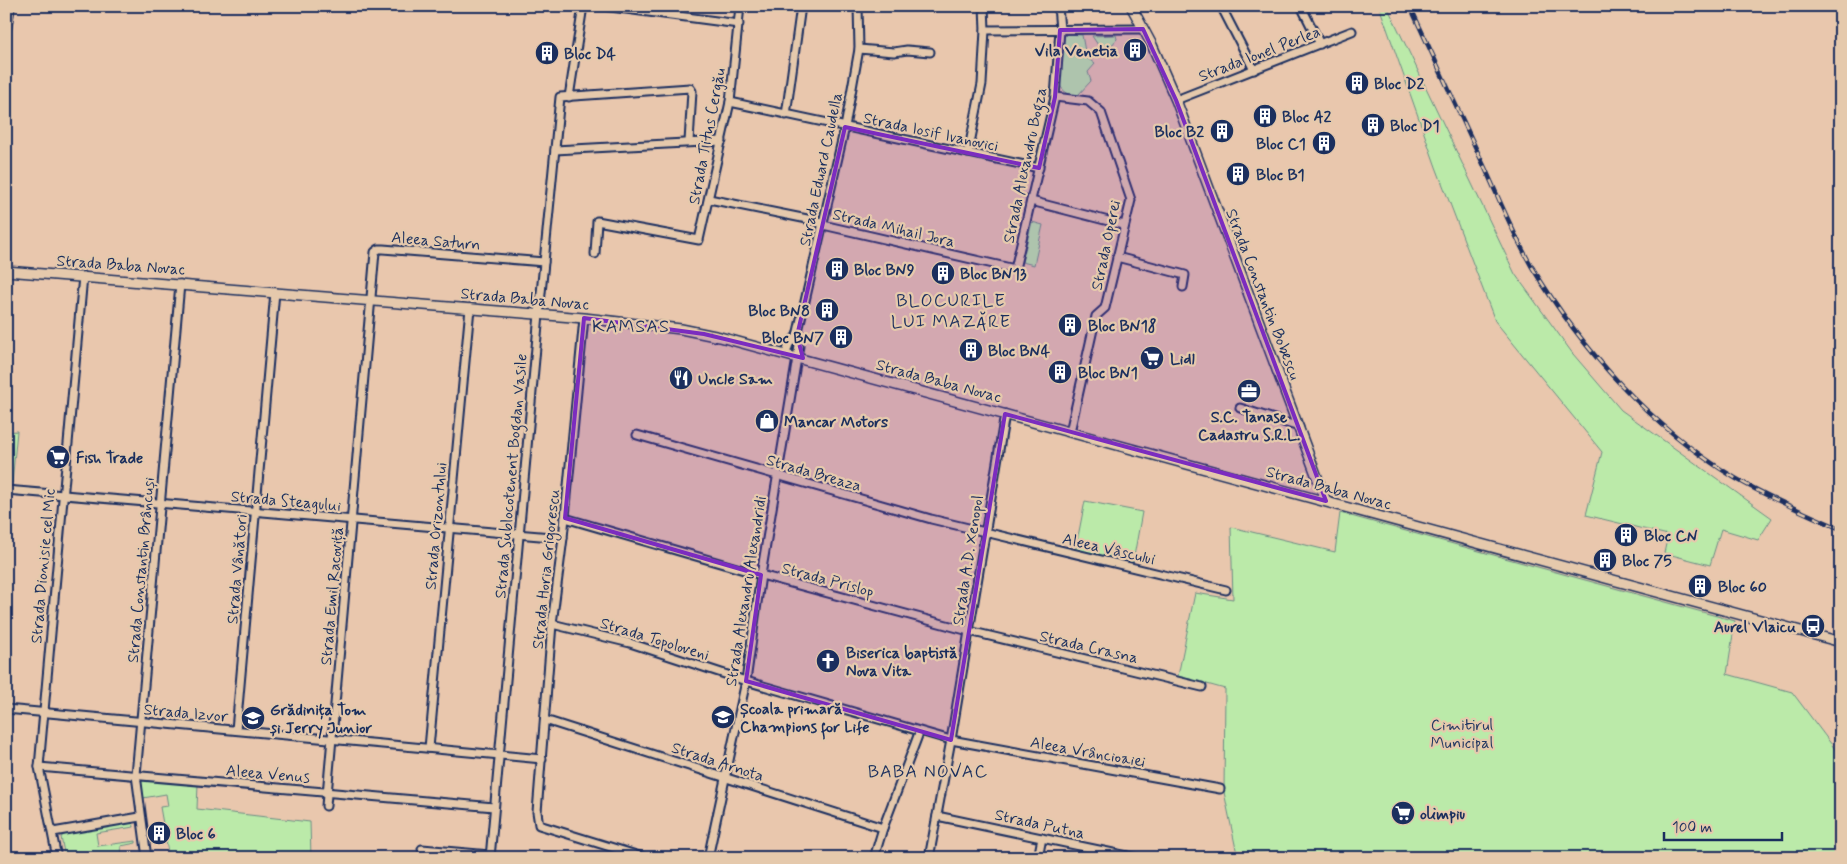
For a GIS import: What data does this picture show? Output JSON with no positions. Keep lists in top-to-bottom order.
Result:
{
  "streets": {
    "main road": ["Strada Baba Novac", "Strada Constantin Bobescu"],
    "street": [
      "Strada Ionel Perlea",
      "Strada Iosif Ivanovici",
      "Strada Titus Cergău",
      "Strada Alexandru Bogza",
      "Strada Eduard Caudella",
      "Strada Mihail Jora",
      "Aleea Saturn",
      "Strada Operei",
      "Strada Breaza",
      "Strada Sublocotenent Bogdan Vasile",
      "Strada Steagului",
      "Strada Orizontului",
      "Aleea Vâscului",
      "Strada A.D. Xenopol",
      "Strada Dionisie cel Mic",
      "Strada Vânători",
      "Strada Horia Grigorescu",
      "Strada Constantin Brâncuși",
      "Strada Prislop",
      "Strada Alexandru Alexandridi",
      "Strada Emil Racoviță",
      "Strada Topoloveni",
      "Strada Crasna",
      "Strada Izvor",
      "Aleea Vrâncioaiei",
      "Strada Arnota",
      "Aleea Venus",
      "Strada Putna"
    ]
  },
  "crossings": [
    ["Strada Ionel Perlea", "Strada Constantin Bobescu"],
    ["Strada Iosif Ivanovici", "Strada Titus Cergău"],
    ["Strada Iosif Ivanovici", "Strada Alexandru Bogza"],
    ["Strada Iosif Ivanovici", "Strada Eduard Caudella"],
    ["Strada Titus Cergău", "Strada Mihail Jora"],
    ["Strada Alexandru Bogza", "Strada Mihail Jora"],
    ["Strada Alexandru Bogza", "Strada Operei"],
    ["Strada Eduard Caudella", "Strada Mihail Jora"],
    ["Strada Eduard Caudella", "Strada Baba Novac"],
    ["Strada Eduard Caudella", "Strada Alexandru Alexandridi"],
    ["Aleea Saturn", "Strada Baba Novac"],
    ["Aleea Saturn", "Strada Sublocotenent Bogdan Vasile"],
    ["Aleea Saturn", "Strada Emil Racoviță"],
    ["Strada Operei", "Strada Baba Novac"],
    ["Strada Baba Novac", "Strada Constantin Bobescu"],
    ["Strada Baba Novac", "Strada Sublocotenent Bogdan Vasile"],
    ["Strada Baba Novac", "Strada Orizontului"],
    ["Strada Baba Novac", "Strada A.D. Xenopol"],
    ["Strada Baba Novac", "Strada Dionisie cel Mic"],
    ["Strada Baba Novac", "Strada Vânători"],
    ["Strada Baba Novac", "Strada Horia Grigorescu"],
    ["Strada Baba Novac", "Strada Constantin Brâncuși"],
    ["Strada Baba Novac", "Strada Alexandru Alexandridi"],
    ["Strada Baba Novac", "Strada Emil Racoviță"],
    ["Strada Breaza", "Aleea Vâscului"],
    ["Strada Breaza", "Strada A.D. Xenopol"],
    ["Strada Breaza", "Strada Alexandru Alexandridi"],
    ["Strada Sublocotenent Bogdan Vasile", "Strada Steagului"],
    ["Strada Sublocotenent Bogdan Vasile", "Strada Izvor"],
    ["Strada Sublocotenent Bogdan Vasile", "Aleea Venus"],
    ["Strada Steagului", "Strada Orizontului"],
    ["Strada Steagului", "Strada Dionisie cel Mic"],
    ["Strada Steagului", "Strada Vânători"],
    ["Strada Steagului", "Strada Horia Grigorescu"],
    ["Strada Steagului", "Strada Constantin Brâncuși"],
    ["Strada Steagului", "Strada Emil Racoviță"],
    ["Strada Orizontului", "Strada Izvor"],
    ["Aleea Vâscului", "Strada A.D. Xenopol"],
    ["Strada A.D. Xenopol", "Strada Prislop"],
    ["Strada A.D. Xenopol", "Strada Topoloveni"],
    ["Strada A.D. Xenopol", "Strada Crasna"],
    ["Strada A.D. Xenopol", "Aleea Vrâncioaiei"],
    ["Strada A.D. Xenopol", "Strada Putna"],
    ["Strada Dionisie cel Mic", "Strada Izvor"],
    ["Strada Dionisie cel Mic", "Aleea Venus"],
    ["Strada Vânători", "Strada Izvor"],
    ["Strada Horia Grigorescu", "Strada Prislop"],
    ["Strada Horia Grigorescu", "Strada Topoloveni"],
    ["Strada Horia Grigorescu", "Strada Izvor"],
    ["Strada Horia Grigorescu", "Strada Arnota"],
    ["Strada Constantin Brâncuși", "Strada Izvor"],
    ["Strada Constantin Brâncuși", "Aleea Venus"],
    ["Strada Prislop", "Strada Alexandru Alexandridi"],
    ["Strada Prislop", "Strada Crasna"],
    ["Strada Alexandru Alexandridi", "Strada Topoloveni"],
    ["Strada Alexandru Alexandridi", "Strada Arnota"],
    ["Strada Emil Racoviță", "Strada Izvor"],
    ["Strada Emil Racoviță", "Aleea Venus"],
    ["Strada Topoloveni", "Aleea Vrâncioaiei"]
  ],
  "districts": ["BLOCURILE LUI MAZĂRE", "KAMSAS", "BABA NOVAC"],
  "parks": ["Cimitirul Municipal"],
  "places": {
    "building": [
      "Vila Venetia",
      "Bloc D4",
      "Bloc D2",
      "Bloc A2",
      "Bloc D1",
      "Bloc B2",
      "Bloc C1",
      "Bloc B1",
      "Bloc BN9",
      "Bloc BN13",
      "Bloc BN8",
      "Bloc BN18",
      "Bloc BN7",
      "Bloc BN4",
      "Bloc BN1",
      "Bloc CN",
      "Bloc 75",
      "Bloc 60",
      "Bloc 6"
    ],
    "supermarket": ["Lidl", "Fish Trade", "olimpiu"],
    "restaurant": ["Uncle Sam"],
    "office": ["S.C. Tanase Cadastru S.R.L."],
    "shop": ["Mancar Motors"],
    "bus stop": ["Aurel Vlaicu"],
    "church": ["Biserica baptistă Nova Vita"],
    "school or university": ["Școala primară Champions for Life", "Grădinița Tom și Jerry Junior"]
  },
  "scale_bar": "100 m"
}
